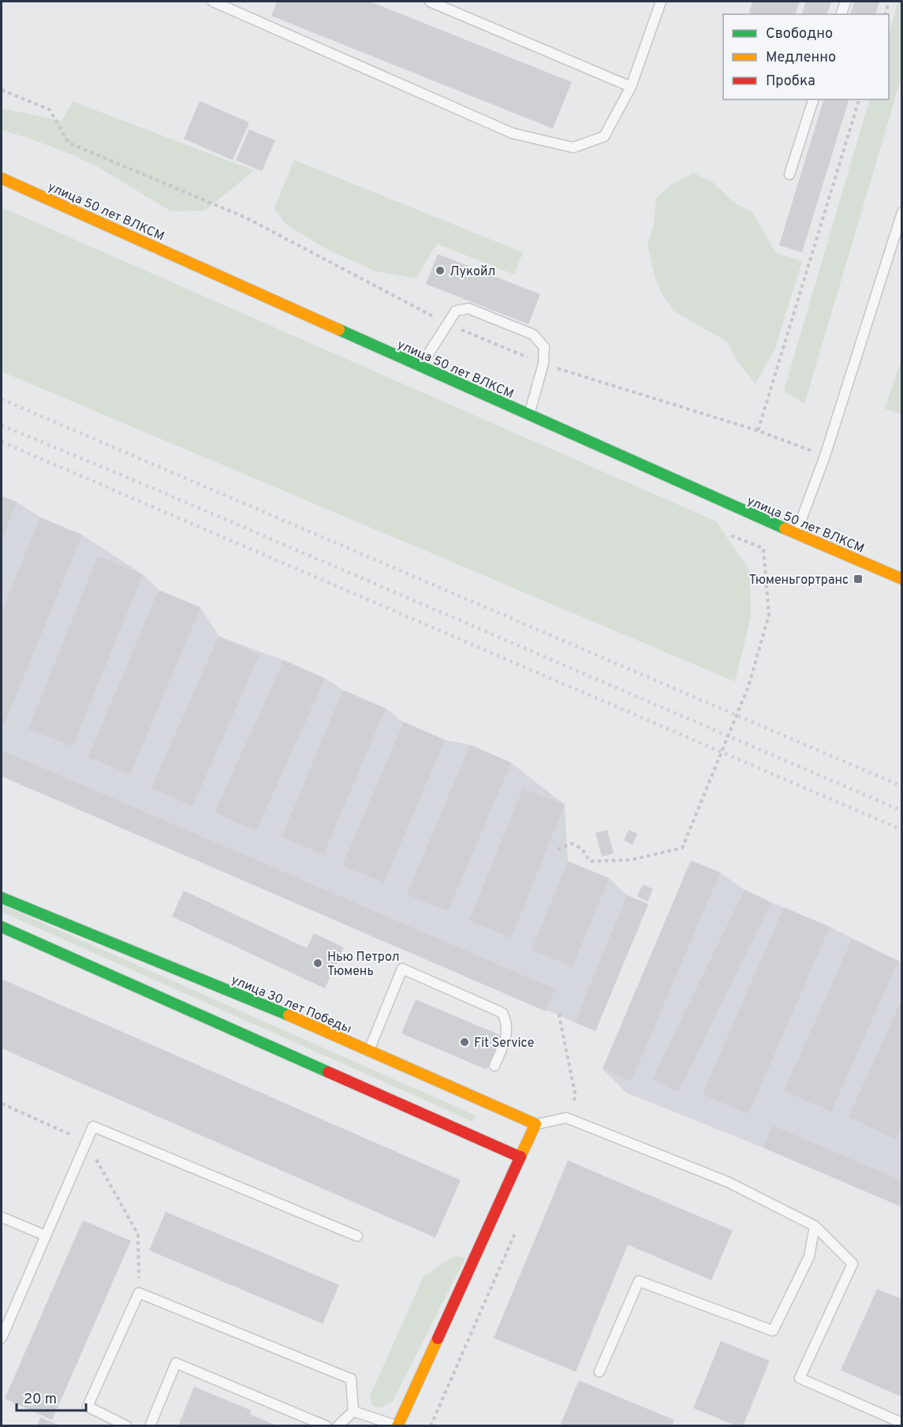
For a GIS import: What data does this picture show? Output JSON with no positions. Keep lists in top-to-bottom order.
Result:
{
  "streets": {
    "street": ["улица 50 лет ВЛКСМ", "улица 30 лет Победы"]
  },
  "places": {
    "other": ["Лукойл", "Нью Петрол Тюмень", "Fit Service"],
    "transit": ["Тюменьгортранс"]
  },
  "legend": ["Свободно", "Медленно", "Пробка"],
  "scale_bar": "20 m"
}
